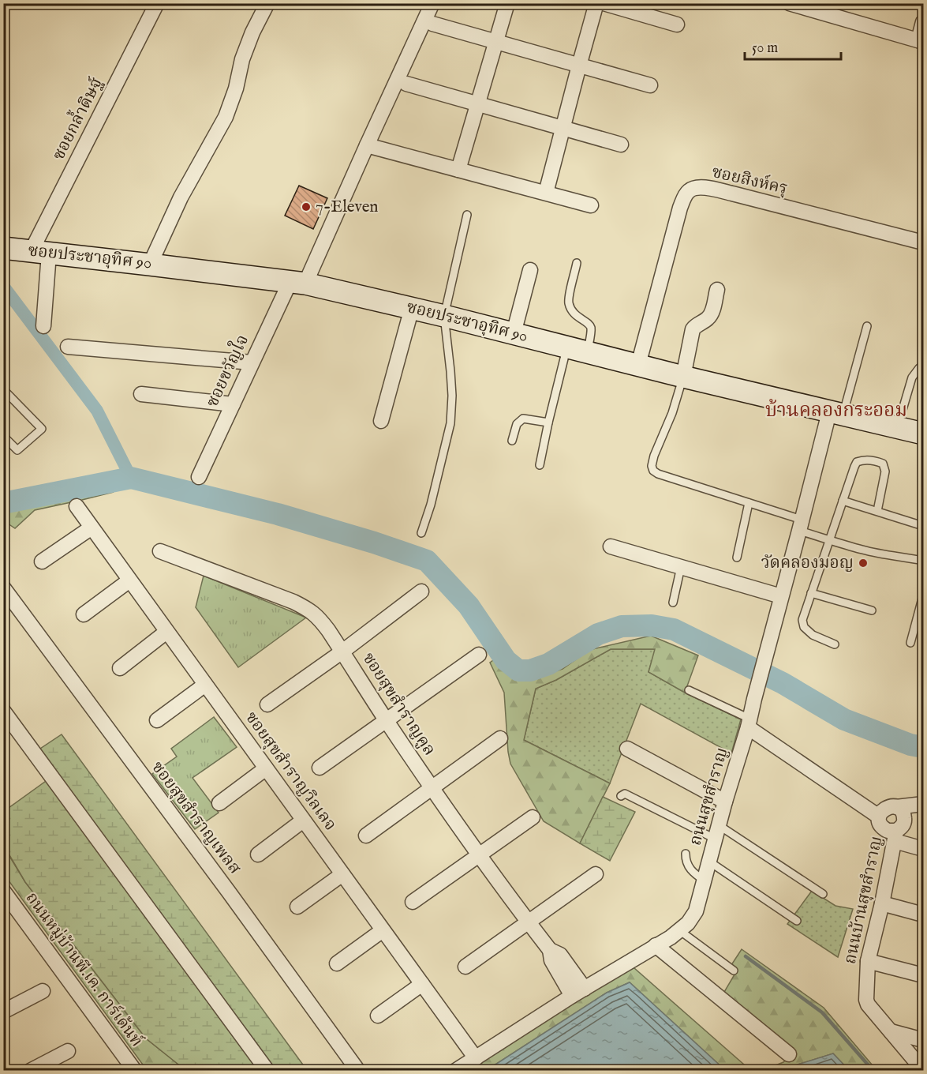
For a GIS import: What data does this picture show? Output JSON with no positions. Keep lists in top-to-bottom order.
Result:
{
  "streets": {
    "street": [
      "ซอยกล้ำดิษฐ์",
      "ซอยสิงห์ครุ",
      "ซอยประชาอุทิศ 90",
      "ซอยขวัญใจ",
      "ซอยสุขสำราญคูล",
      "ซอยสุขสำราญวิลเลจ",
      "ถนนสุขสำราญ",
      "ซอยสุขสำราญเพลส",
      "ถนนบ้านสุขสำราญ",
      "ถนนหมู่บ้านพี.เค. การ์เด้นท์"
    ]
  },
  "crossings": [
    ["ซอยกล้ำดิษฐ์", "ซอยประชาอุทิศ 90"],
    ["ซอยสิงห์ครุ", "ซอยประชาอุทิศ 90"],
    ["ซอยประชาอุทิศ 90", "ซอยขวัญใจ"],
    ["ซอยประชาอุทิศ 90", "ถนนสุขสำราญ"],
    ["ซอยสุขสำราญคูล", "ถนนสุขสำราญ"],
    ["ซอยสุขสำราญวิลเลจ", "ถนนสุขสำราญ"],
    ["ถนนสุขสำราญ", "ถนนบ้านสุขสำราญ"]
  ],
  "districts": ["บ้านคลองกระออม"],
  "places": ["7-Eleven", "วัดคลองมอญ"],
  "scale_bar": "50 m"
}
